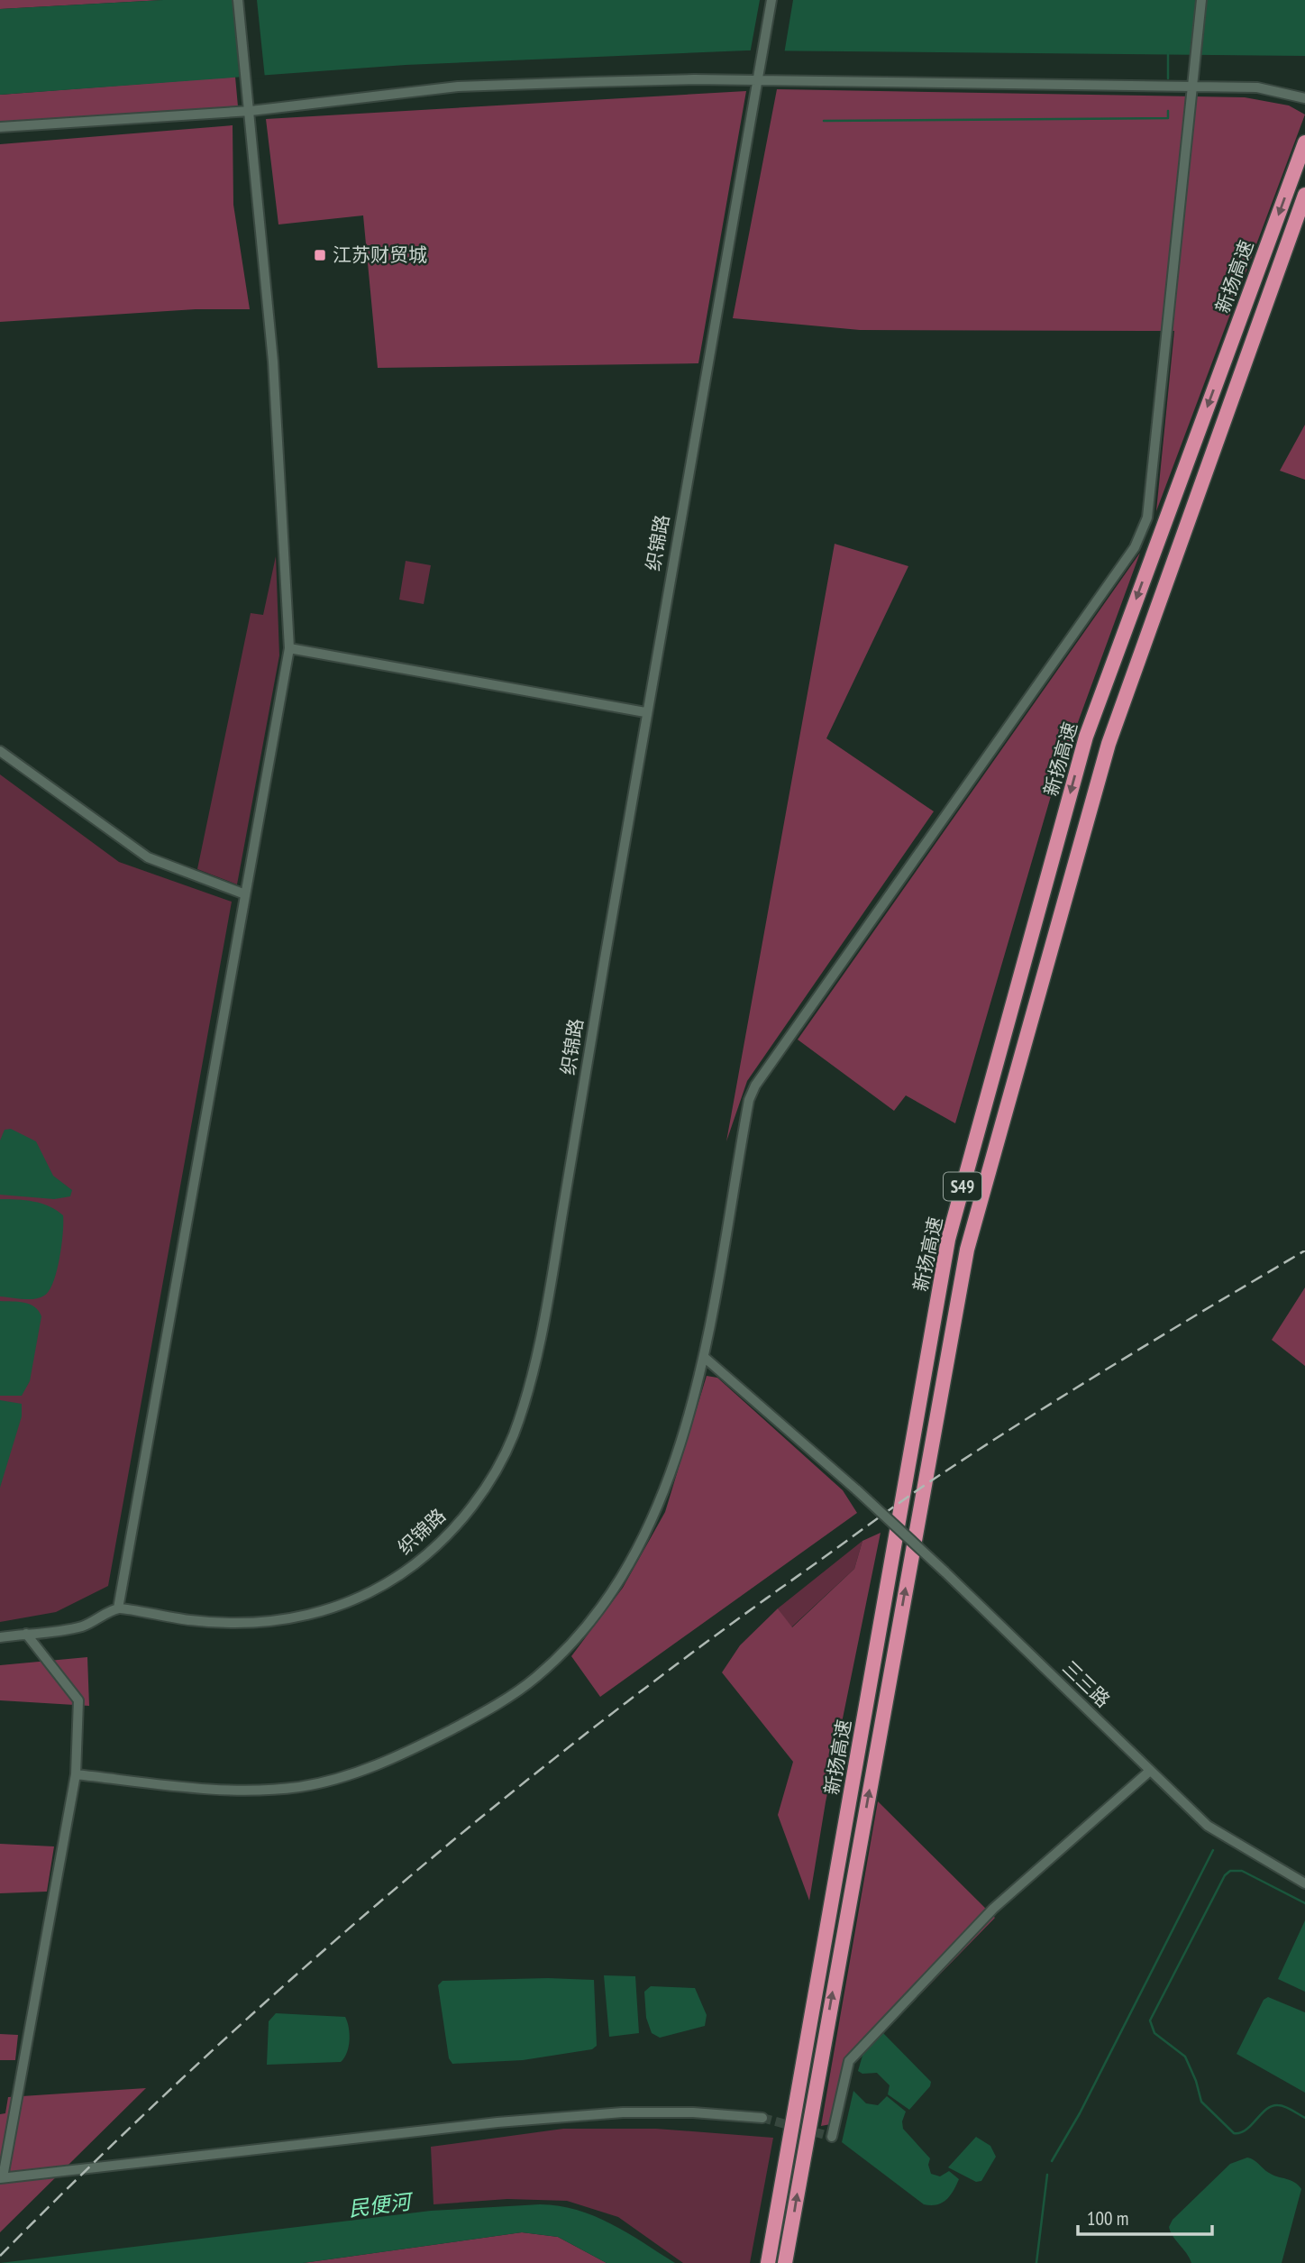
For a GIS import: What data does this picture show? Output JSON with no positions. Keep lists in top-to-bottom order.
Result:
{
  "streets": {
    "highway": ["新扬高速", "S49"],
    "street": ["织锦路", "三三路"]
  },
  "water": ["民便河"],
  "places": {
    "transit": ["江苏财贸城"]
  },
  "scale_bar": "100 m"
}
